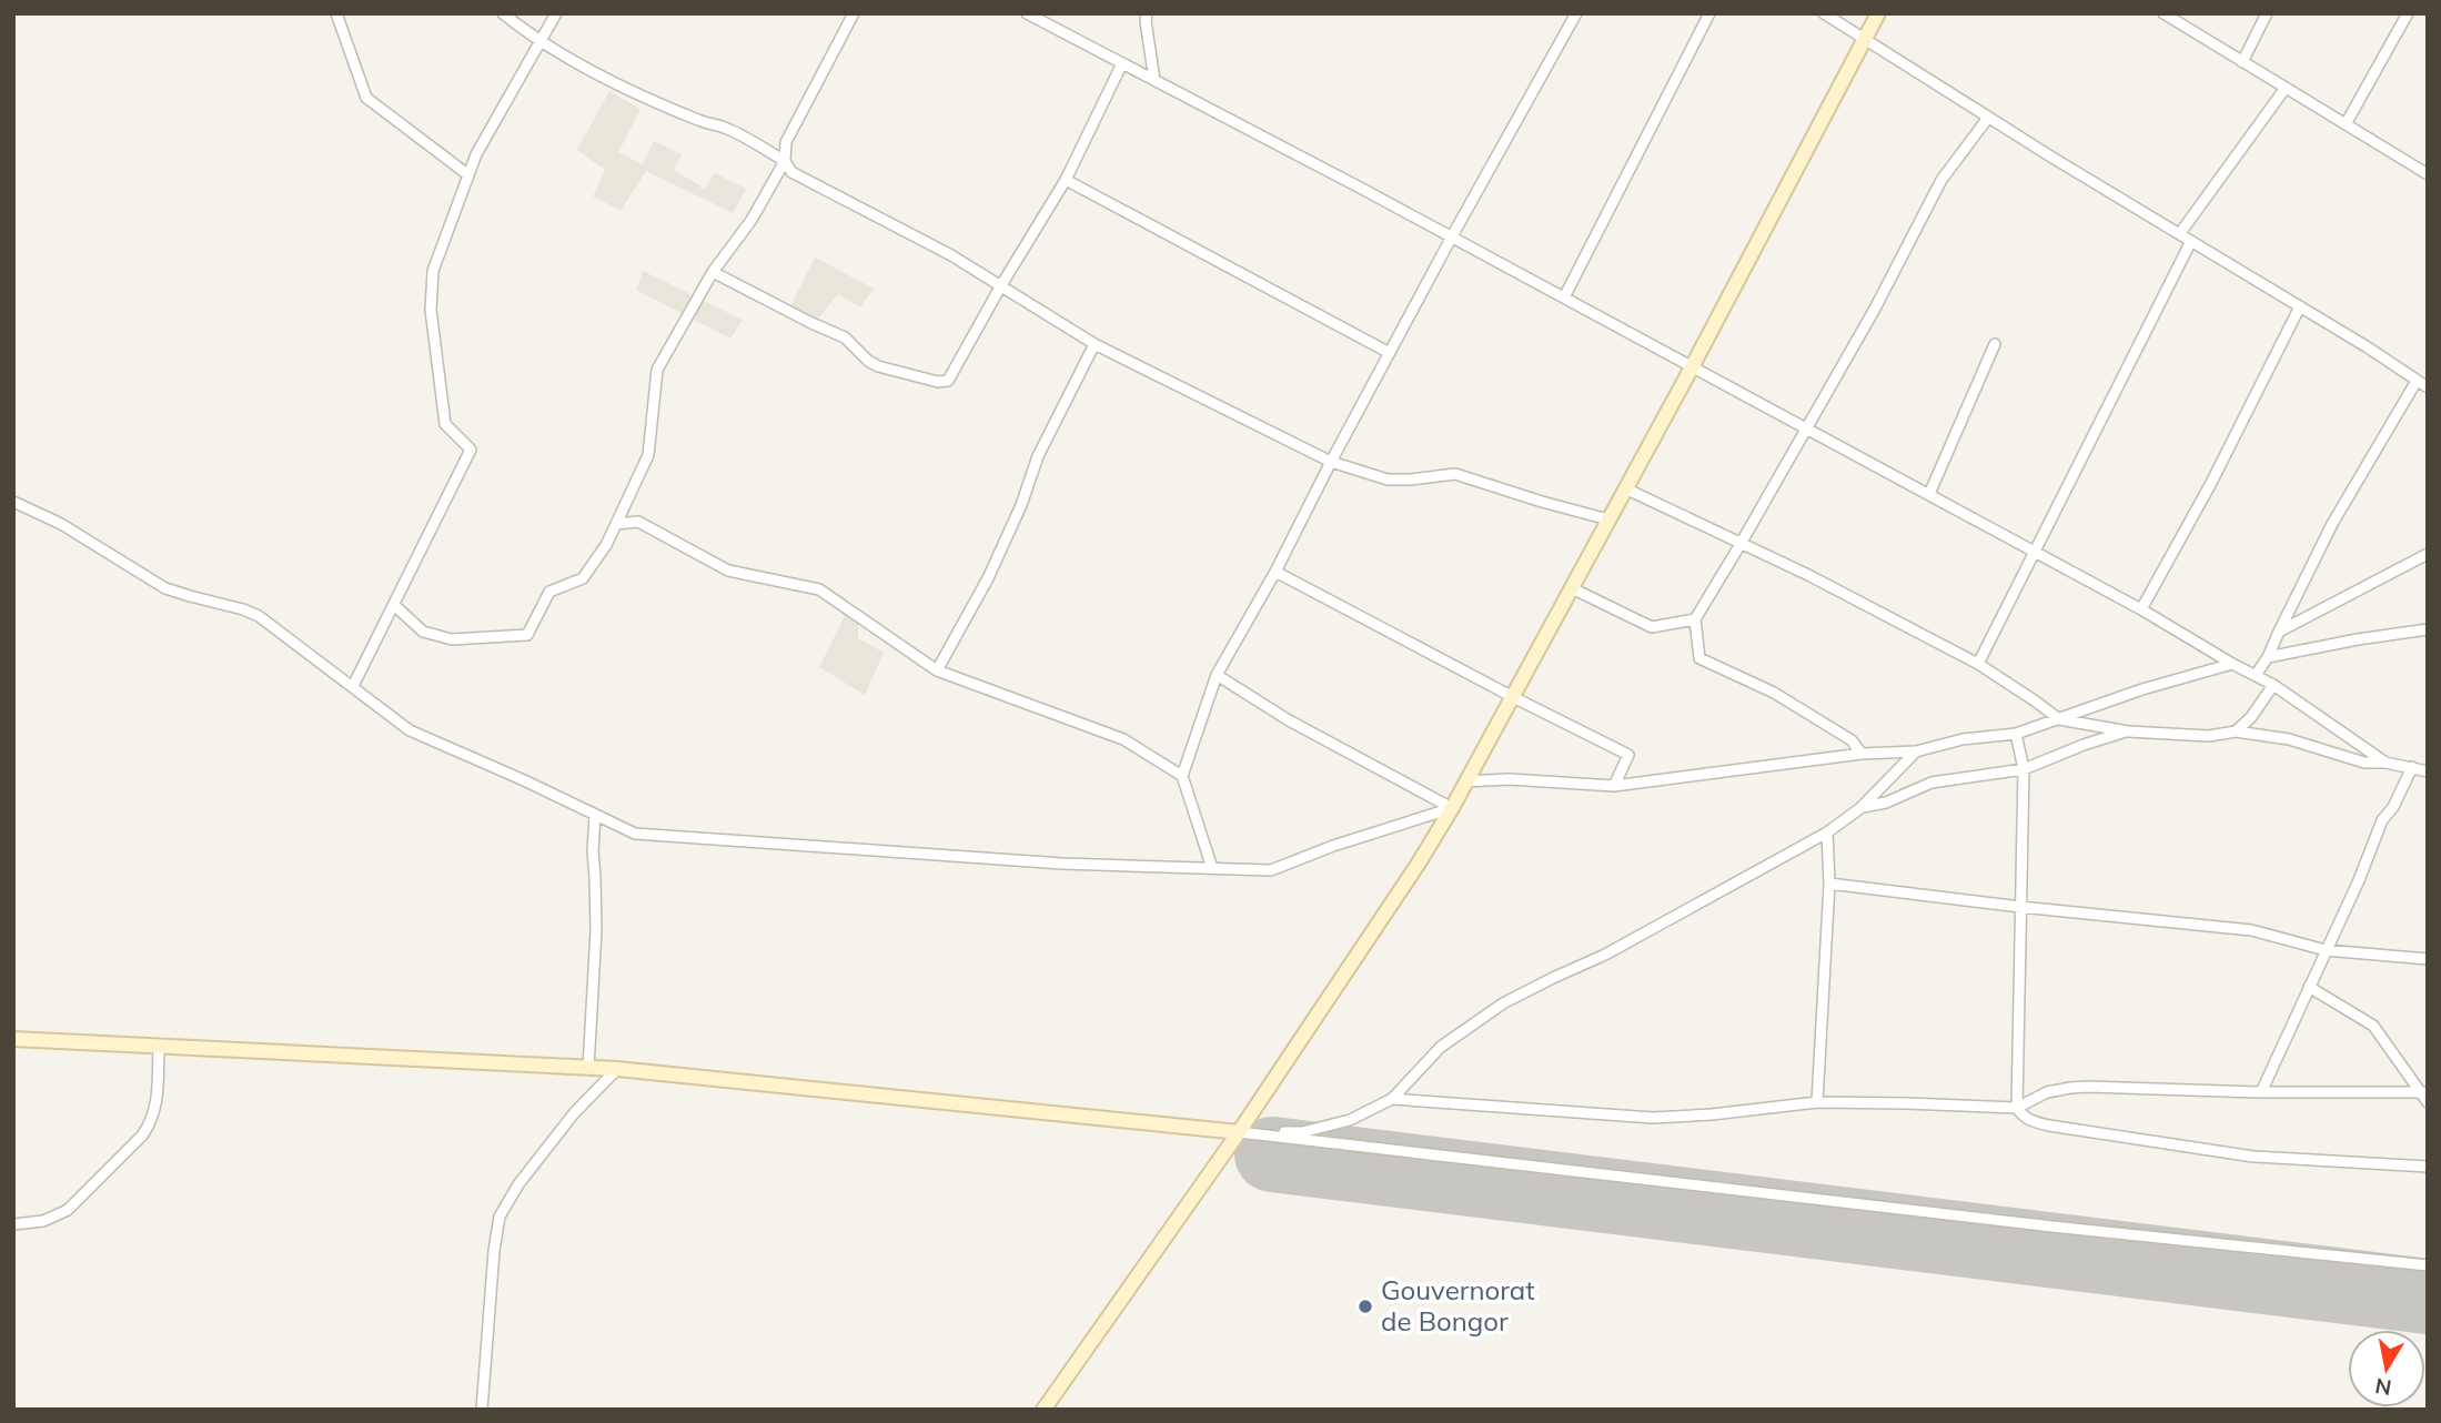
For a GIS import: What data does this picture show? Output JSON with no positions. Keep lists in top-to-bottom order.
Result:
{
  "places": ["Gouvernorat de Bongor"],
  "north": "bottom"
}
